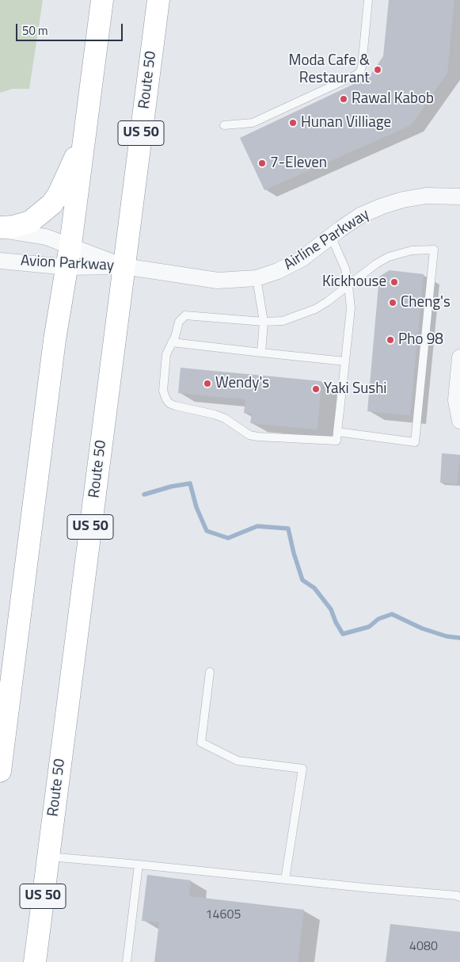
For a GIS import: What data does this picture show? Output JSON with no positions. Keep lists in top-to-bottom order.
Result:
{
  "streets": {
    "highway": ["Route 50", "US 50"],
    "street": ["Airline Parkway", "Avion Parkway"]
  },
  "crossings": [
    ["Route 50", "Airline Parkway"],
    ["Route 50", "Avion Parkway"],
    ["Airline Parkway", "Avion Parkway"]
  ],
  "places": [
    "Moda Cafe & Restaurant",
    "Rawal Kabob",
    "Hunan Villiage",
    "7-Eleven",
    "Kickhouse",
    "Cheng's",
    "Pho 98",
    "Wendy's",
    "Yaki Sushi"
  ],
  "house_numbers": ["14605", "4080"],
  "scale_bar": "50 m"
}
